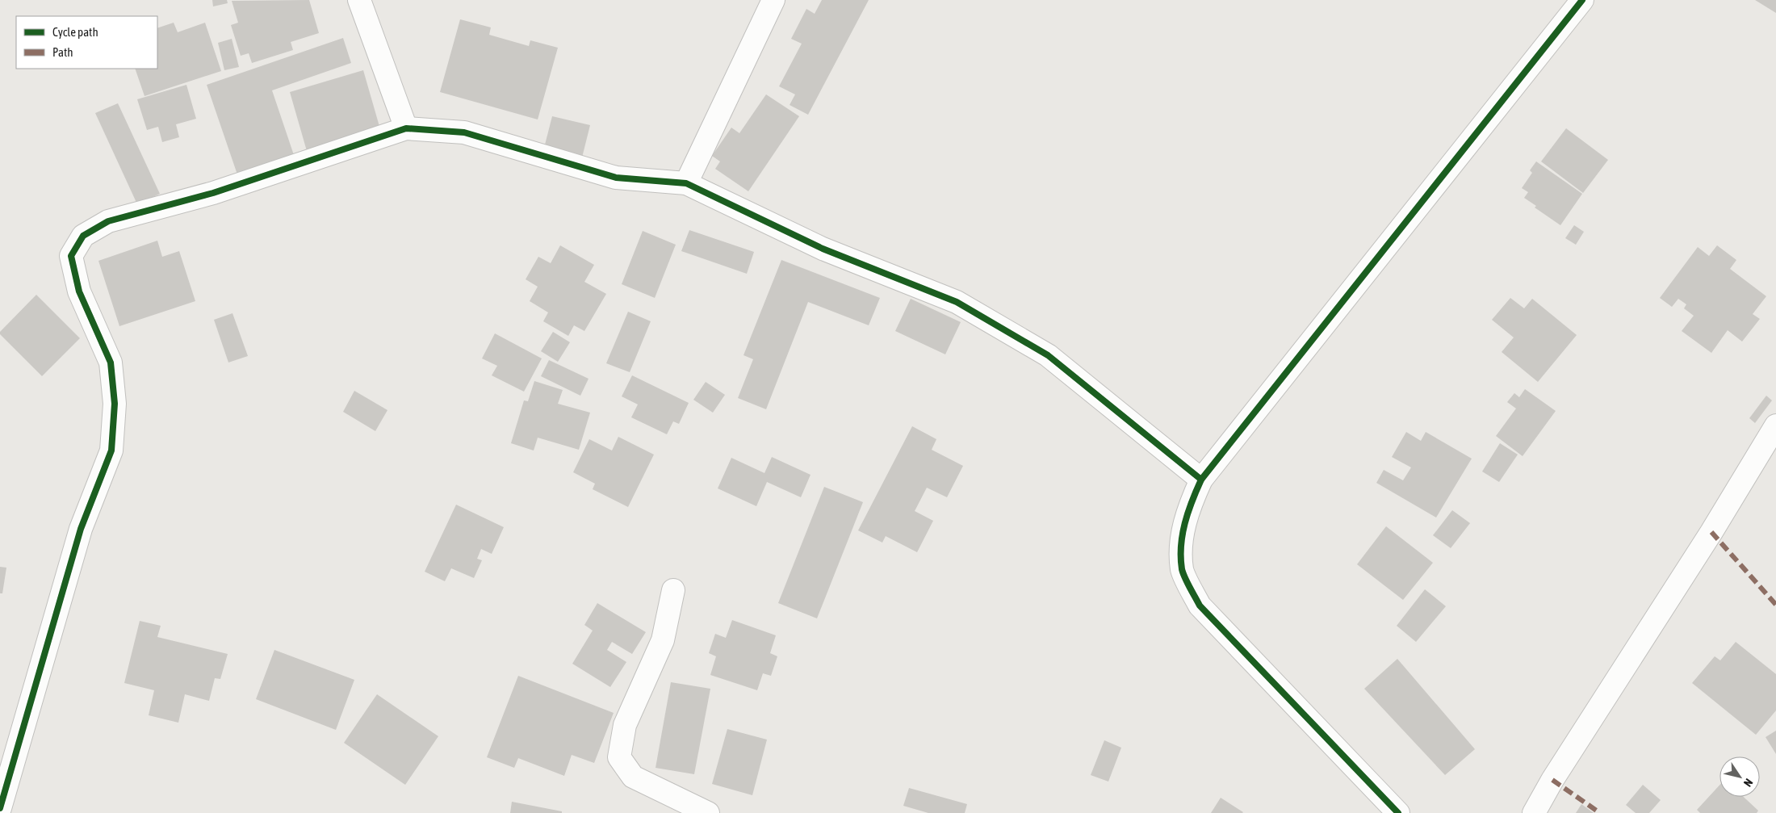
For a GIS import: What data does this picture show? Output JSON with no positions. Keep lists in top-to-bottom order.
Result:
{
  "legend": ["Cycle path", "Path"],
  "north": "bottom right"
}
